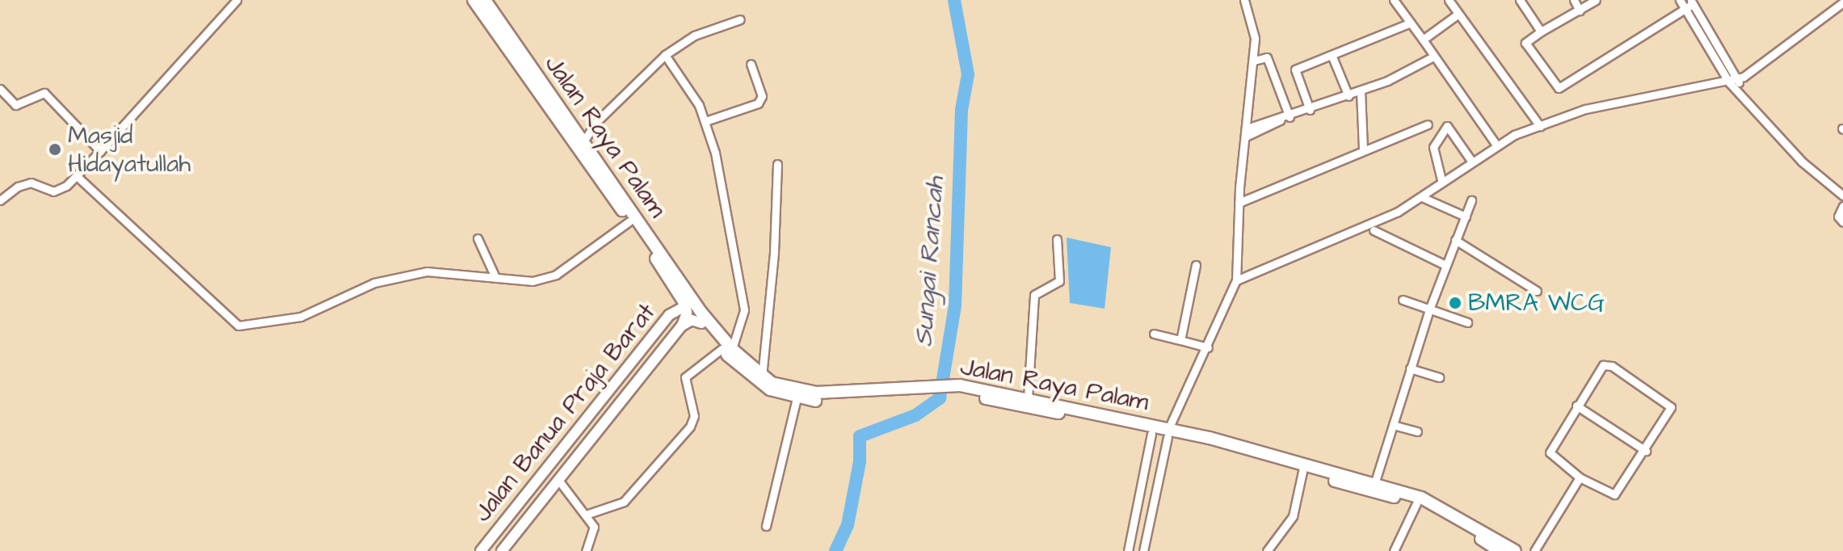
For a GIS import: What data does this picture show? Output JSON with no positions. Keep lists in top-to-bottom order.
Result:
{
  "streets": {
    "main road": ["Jalan Raya Palam"],
    "street": ["Jalan Banua Praja Barat"]
  },
  "crossings": [
    ["Jalan Raya Palam", "Jalan Banua Praja Barat"]
  ],
  "water": ["Sungai Rancah"],
  "places": ["Masjid Hidayatullah", "BMRA WCG"]
}
